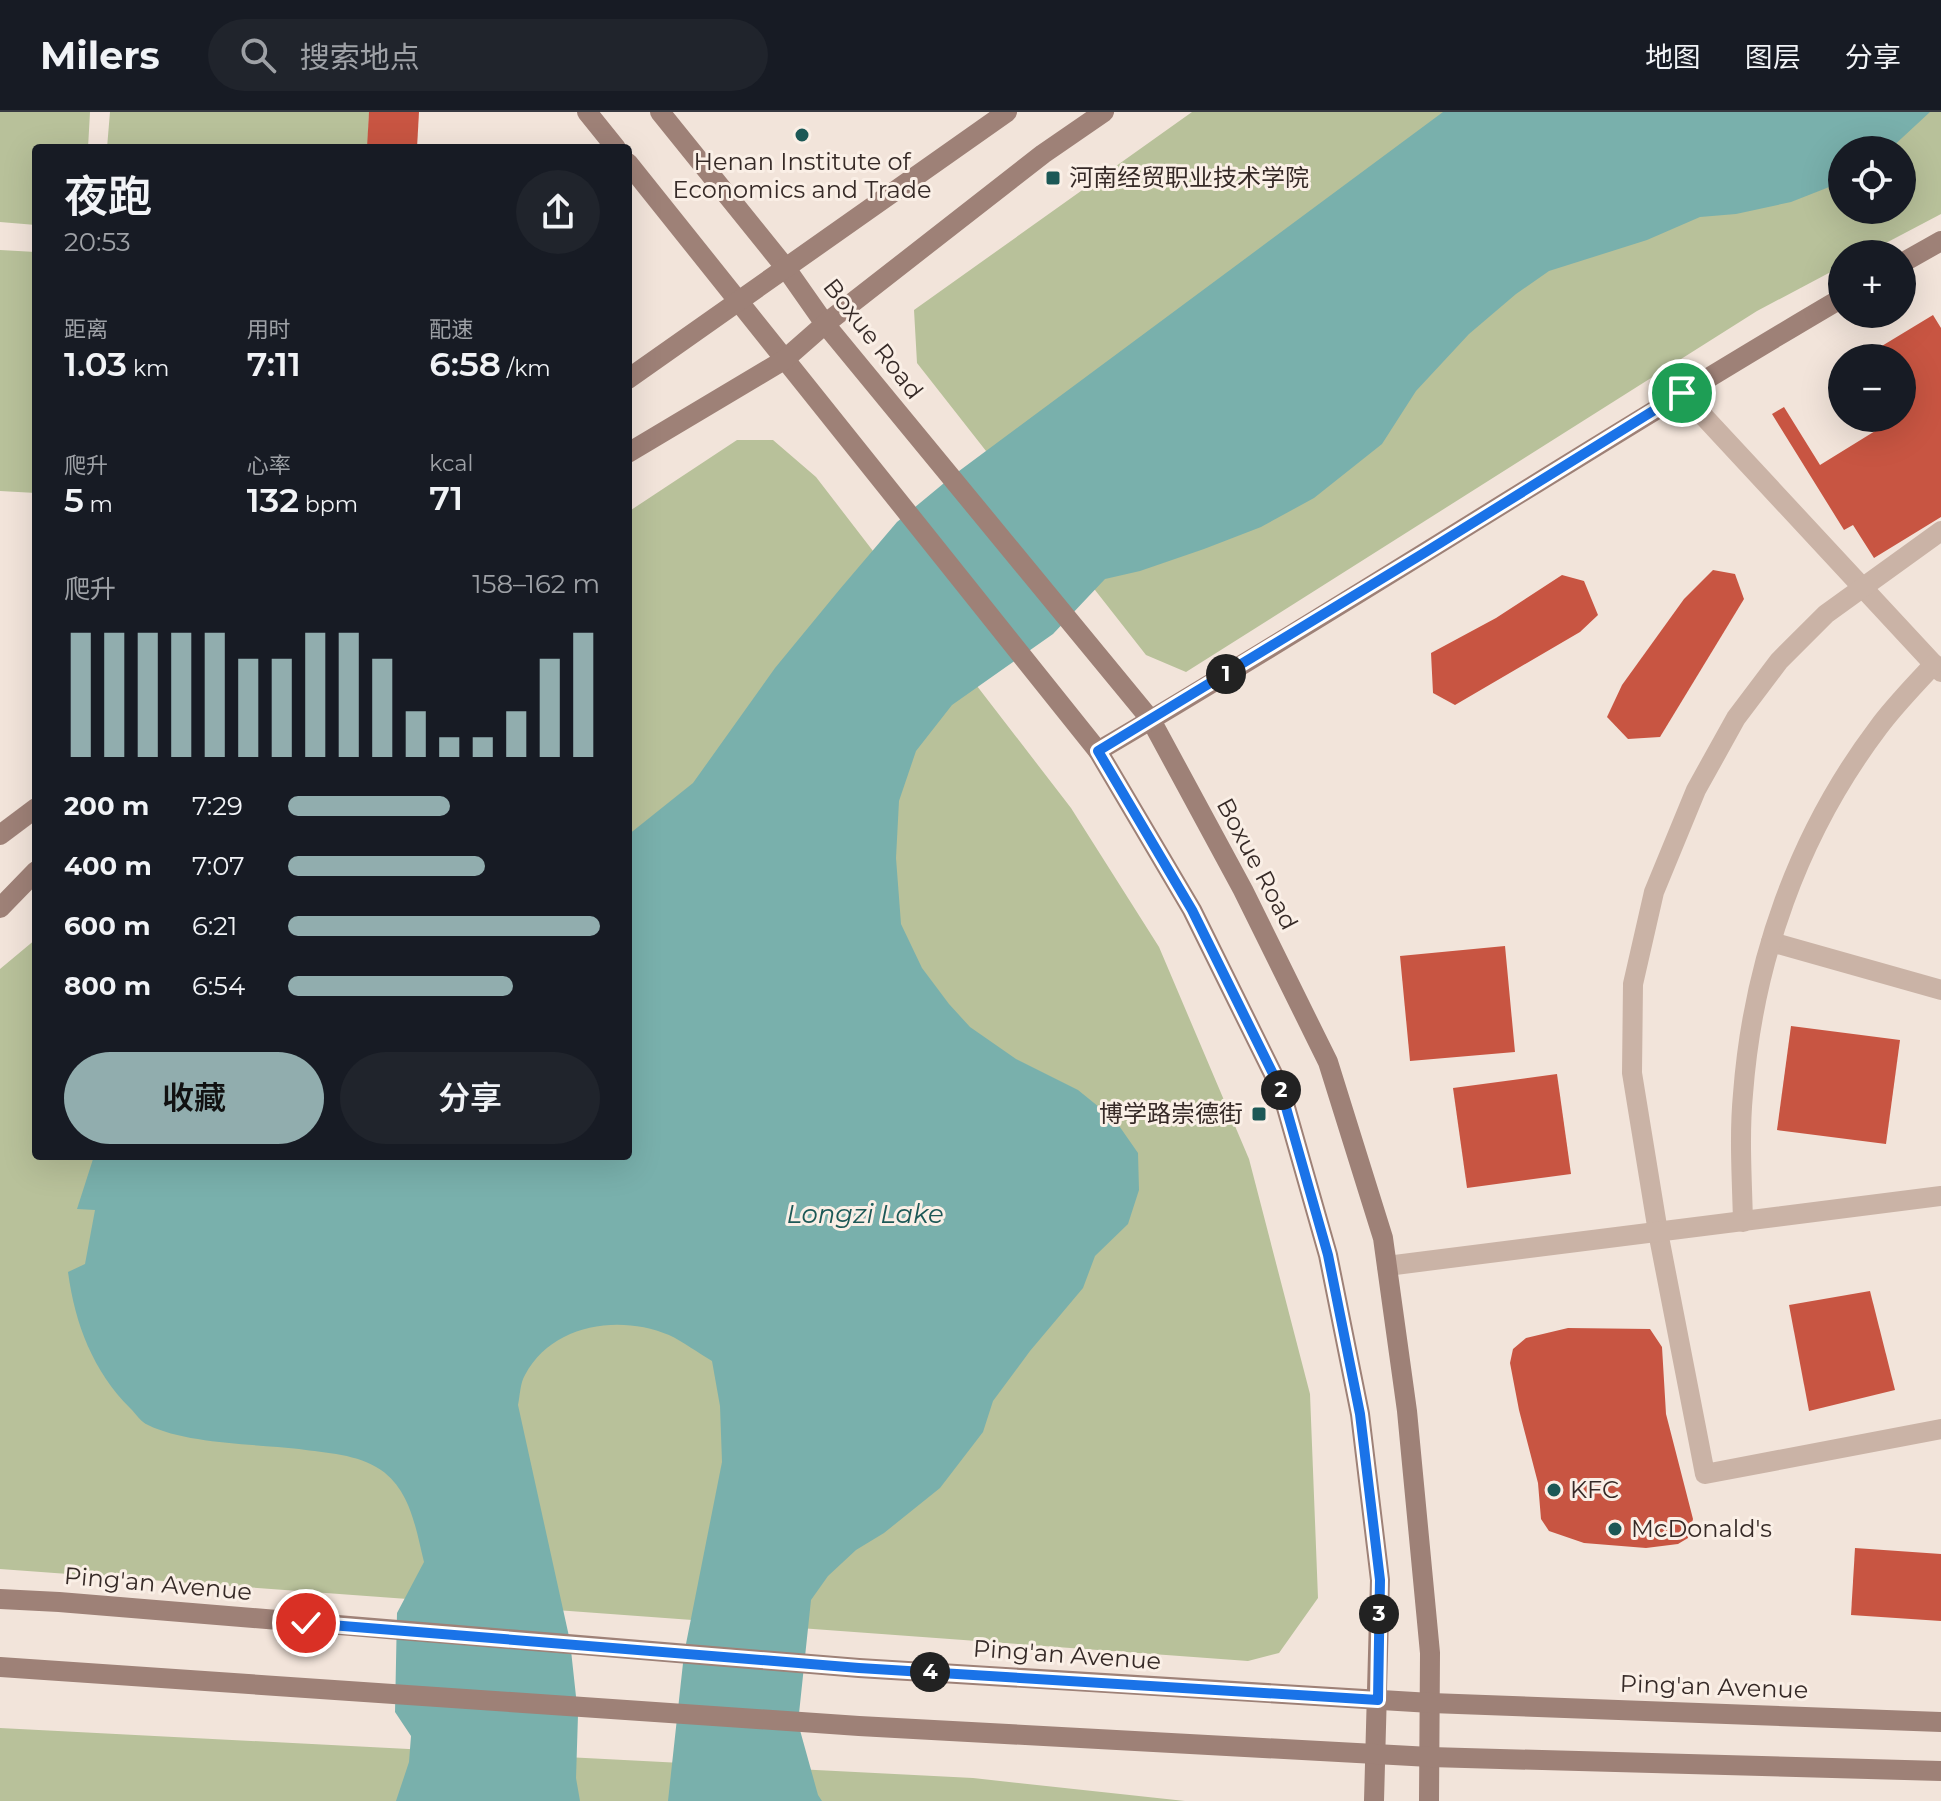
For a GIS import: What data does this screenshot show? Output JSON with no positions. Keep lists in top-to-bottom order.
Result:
{
  "streets": {
    "main road": ["Boxue Road", "Ping'an Avenue"]
  },
  "crossings": [
    ["Boxue Road", "Ping'an Avenue"]
  ],
  "water": ["Longzi Lake"],
  "places": {
    "other": ["Henan Institute of Economics and Trade", "KFC", "McDonald's"],
    "transit": ["河南经贸职业技术学院", "博学路崇德街"]
  },
  "page": {
    "header": "Milers",
    "search": "搜索地点",
    "nav": ["地图", "图层", "分享"],
    "map_buttons": ["+", "−"],
    "heading": ["夜跑", "20:53"],
    "stats": [
      ["距离", "1.03 km"],
      ["用时", "7:11"],
      ["配速", "6:58 /km"],
      ["爬升", "5 m"],
      ["心率", "132 bpm"],
      ["kcal", "71"]
    ],
    "chart": ["爬升", "158–162 m"],
    "pins": [
      "1",
      "2",
      "3",
      "4"
    ],
    "list": [
      {
        "name": "200 m",
        "note": "7:29"
      },
      {
        "name": "400 m",
        "note": "7:07"
      },
      {
        "name": "600 m",
        "note": "6:21"
      },
      {
        "name": "800 m",
        "note": "6:54"
      }
    ],
    "buttons": ["收藏", "分享"]
  }
}
